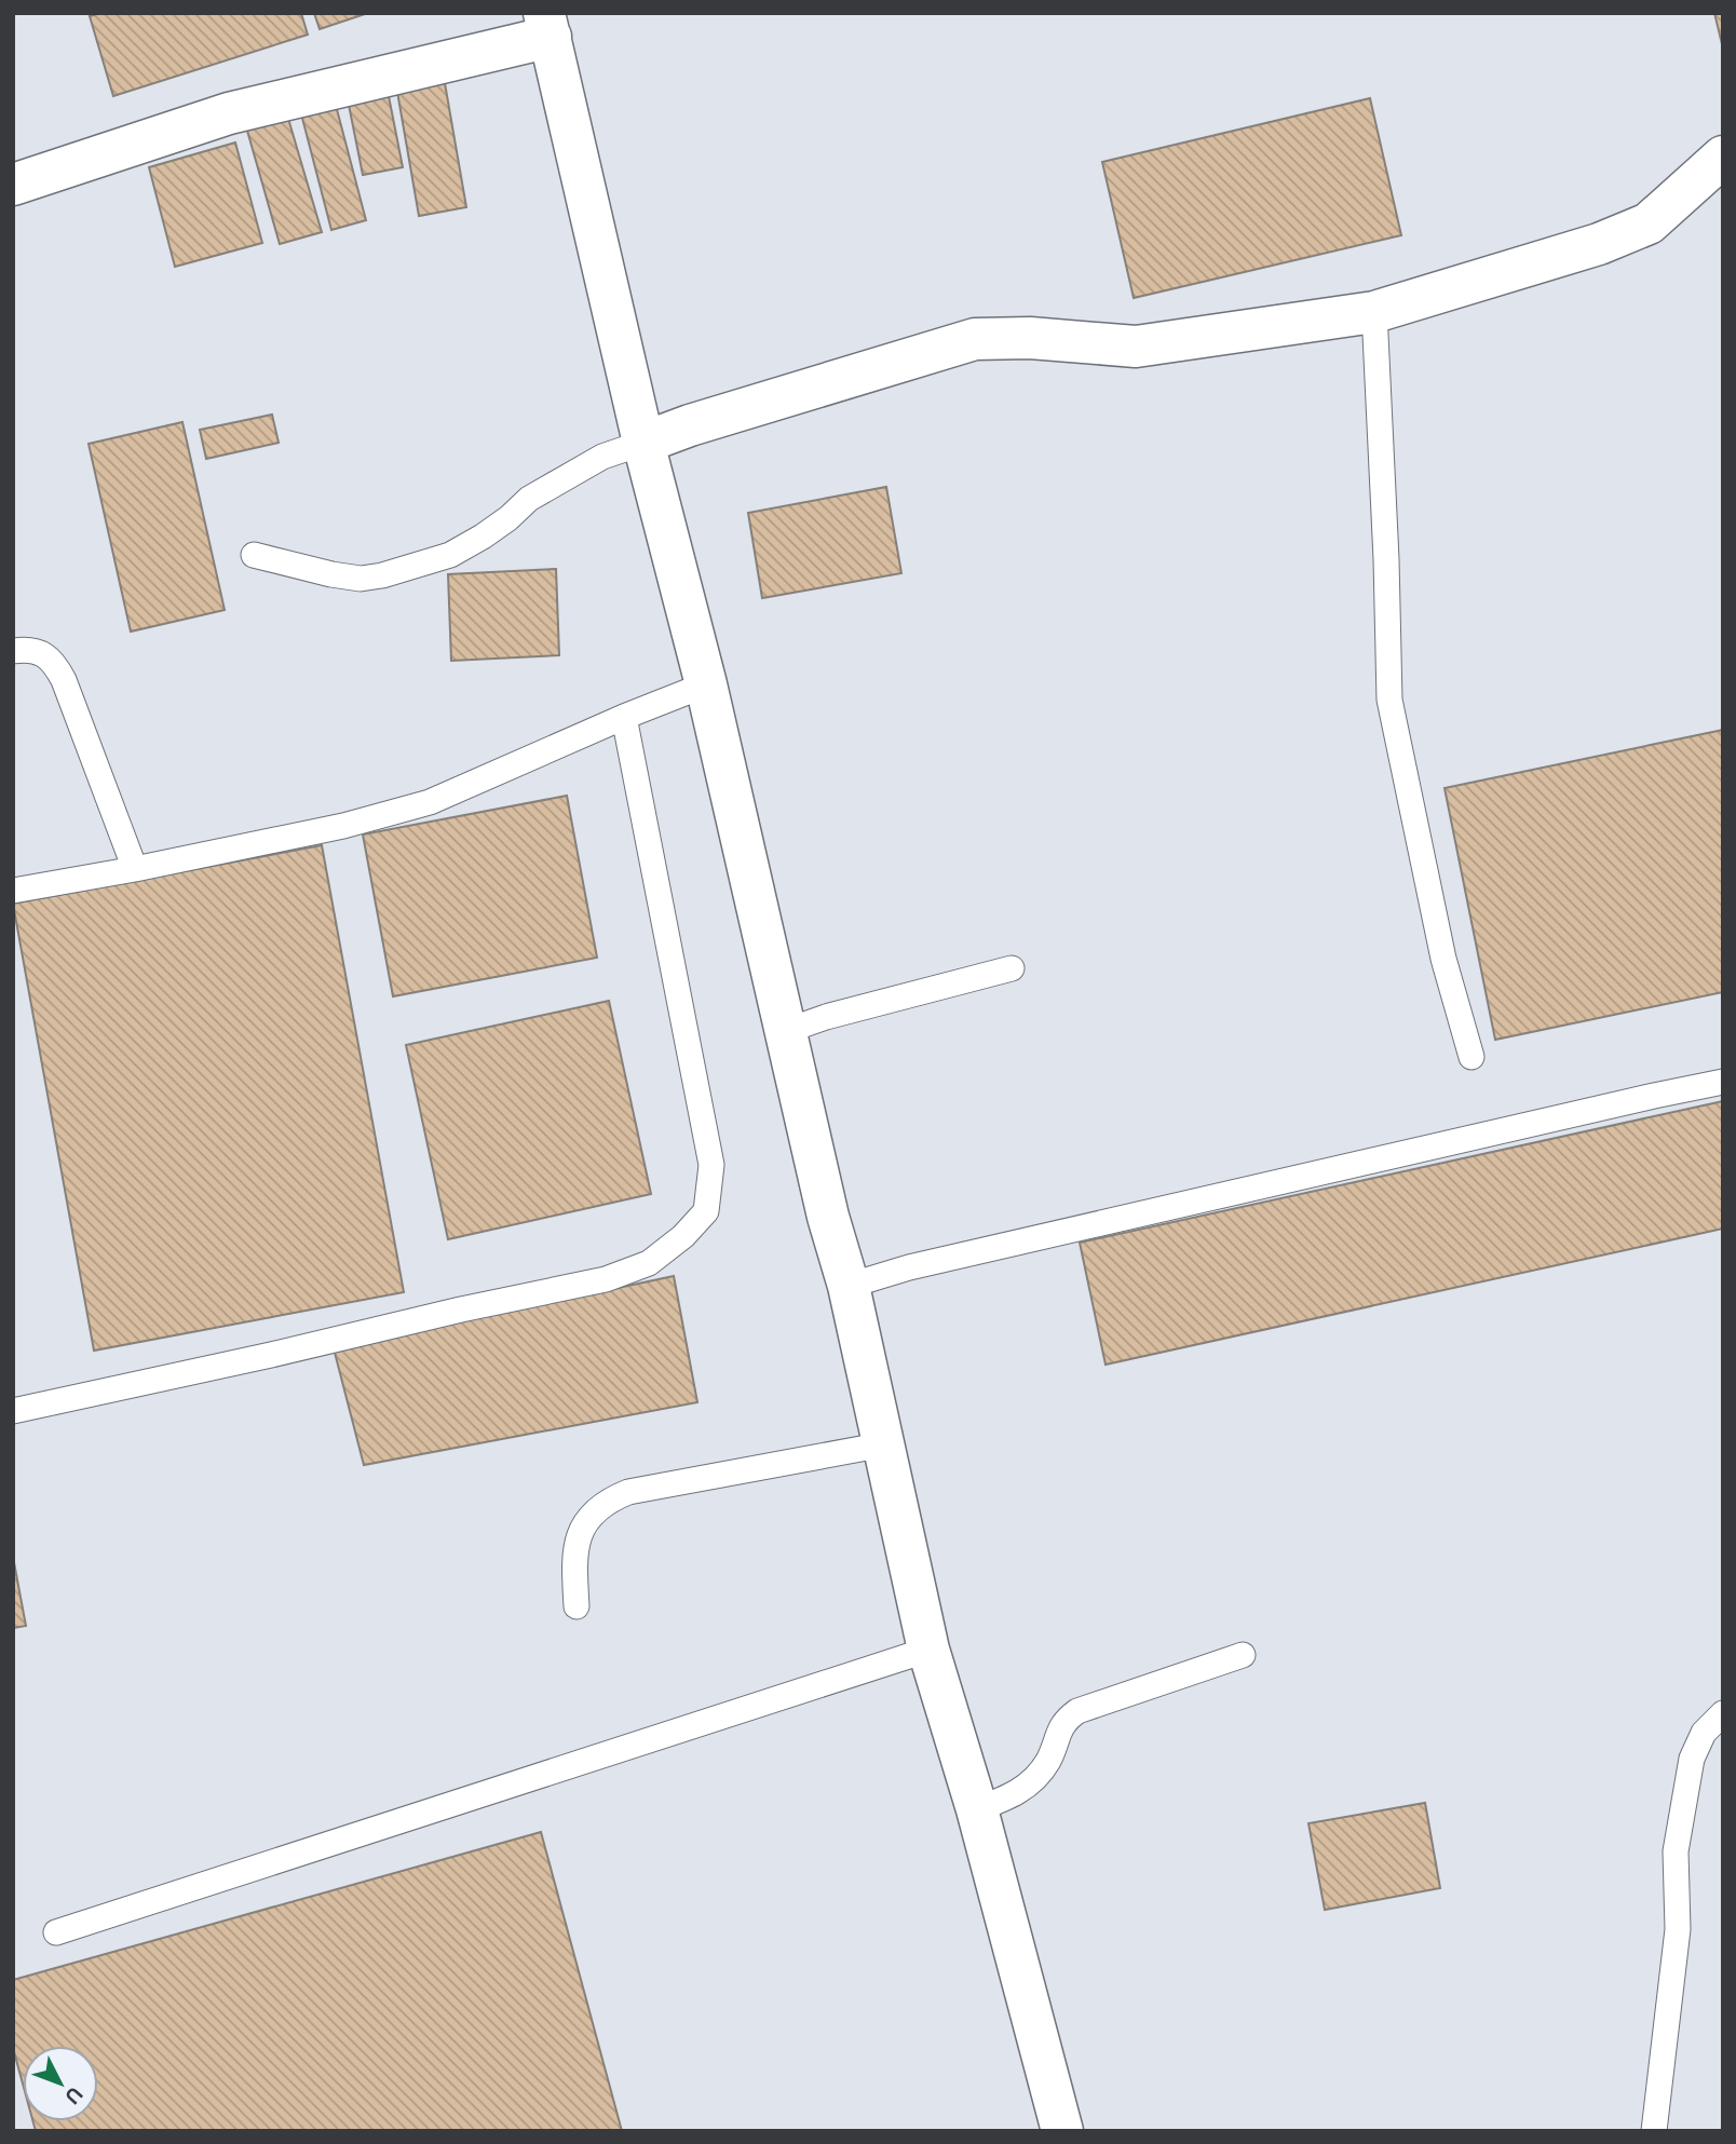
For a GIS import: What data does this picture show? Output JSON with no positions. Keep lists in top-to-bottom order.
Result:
{
  "north": "bottom right"
}
